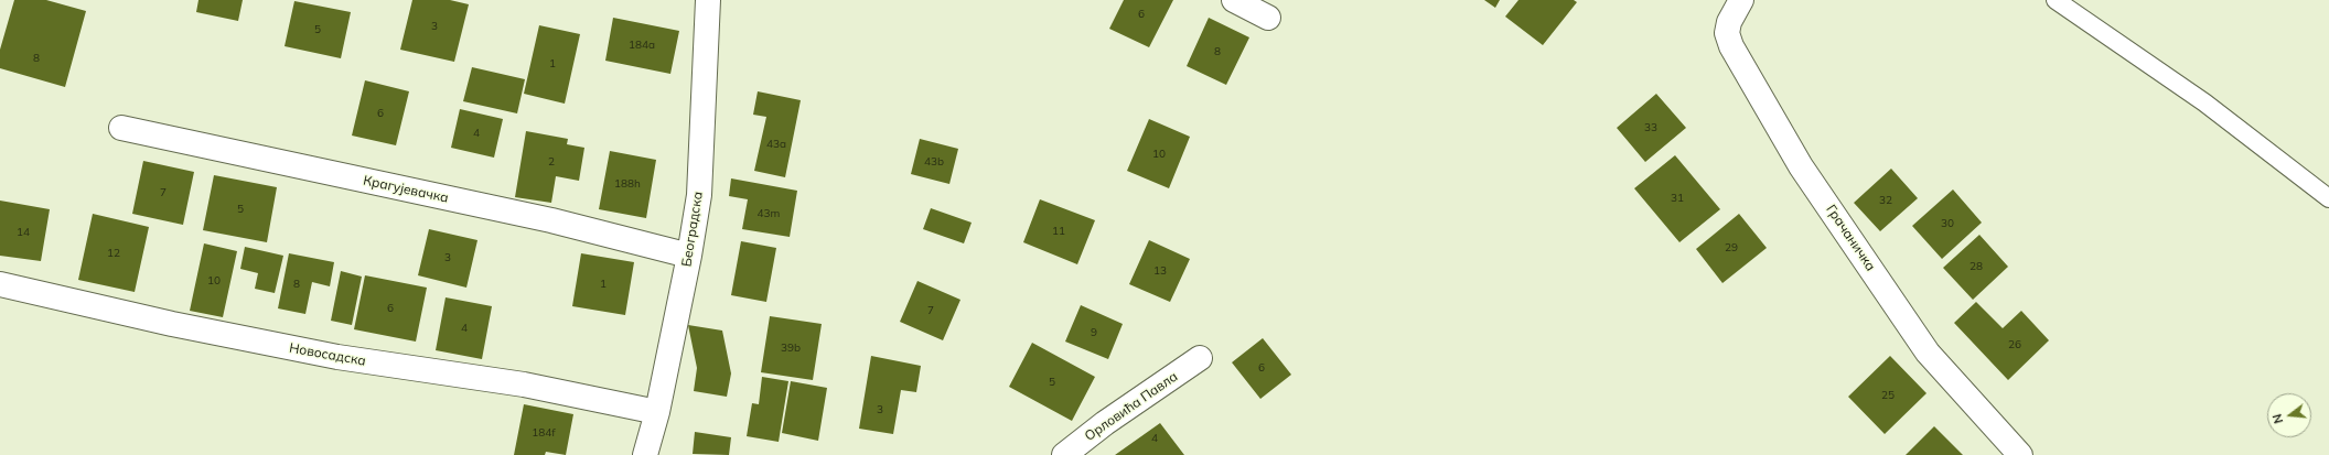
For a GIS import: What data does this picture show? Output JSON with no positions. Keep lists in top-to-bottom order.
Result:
{
  "streets": {
    "street": [
      "Крагујевачка",
      "Београдска",
      "Грачаничка",
      "Новосадска",
      "Орловића Павла"
    ]
  },
  "crossings": [
    ["Крагујевачка", "Београдска"],
    ["Београдска", "Новосадска"]
  ],
  "house_numbers": [
    "6",
    "3",
    "5",
    "184a",
    "8",
    "8",
    "1",
    "6",
    "33",
    "4",
    "43a",
    "10",
    "2",
    "43b",
    "188h",
    "7",
    "31",
    "32",
    "5",
    "43m",
    "30",
    "11",
    "14",
    "29",
    "12",
    "3",
    "28",
    "13",
    "10",
    "8",
    "1",
    "6",
    "7",
    "4",
    "9",
    "26",
    "39b",
    "6",
    "5",
    "25",
    "3",
    "184f",
    "4"
  ],
  "north": "left"
}
